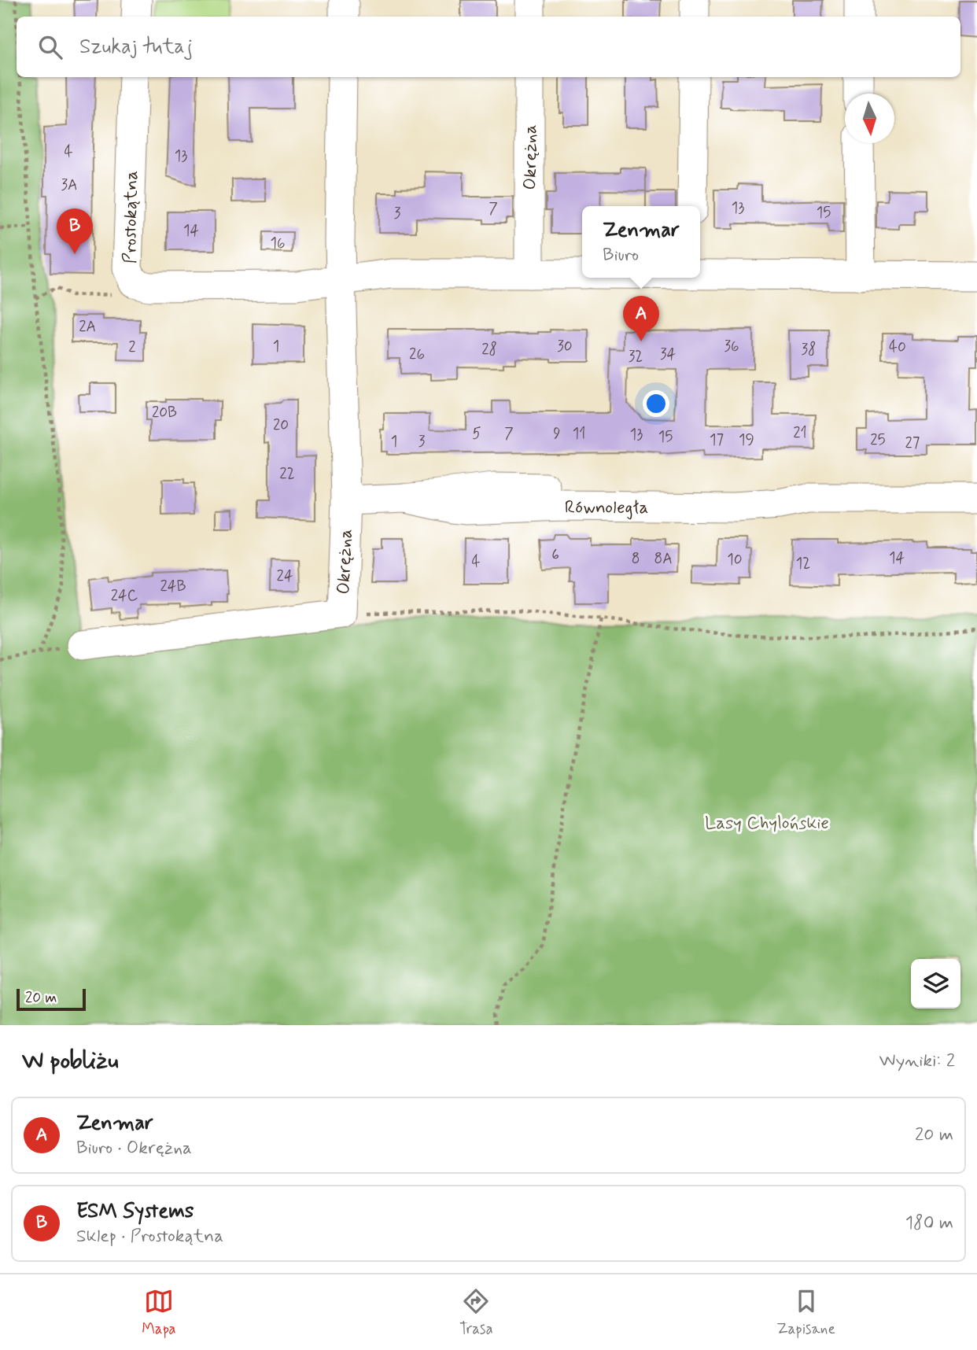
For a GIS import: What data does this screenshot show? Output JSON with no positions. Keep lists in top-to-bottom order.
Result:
{
  "streets": {
    "street": ["Okrężna", "Prostokątna", "Równoległa"]
  },
  "crossings": [
    ["Okrężna", "Prostokątna"],
    ["Okrężna", "Równoległa"]
  ],
  "parks": ["Lasy Chylońskie"],
  "house_numbers": [
    "4",
    "13",
    "3A",
    "13",
    "7",
    "15",
    "3",
    "14",
    "16",
    "2A",
    "1",
    "30",
    "36",
    "2",
    "40",
    "28",
    "38",
    "26",
    "34",
    "32",
    "20B",
    "20",
    "21",
    "5",
    "7",
    "9",
    "11",
    "13",
    "15",
    "17",
    "19",
    "25",
    "1",
    "3",
    "27",
    "22",
    "6",
    "14",
    "8",
    "8A",
    "10",
    "4",
    "12",
    "24",
    "24B",
    "24C"
  ],
  "scale_bar": "20 m",
  "north": "bottom",
  "page": {
    "search": "Szukaj tutaj",
    "popup": ["Zenmar", "Biuro"],
    "pins": ["B", "A"],
    "scale": "20 m",
    "heading": ["W pobliżu", "Wyniki: 2"],
    "list": [
      {
        "mark": "A",
        "name": "Zenmar",
        "note": "Biuro · Okrężna",
        "value": "20 m"
      },
      {
        "mark": "B",
        "name": "ESM Systems",
        "note": "Sklep · Prostokątna",
        "value": "180 m"
      }
    ],
    "nav": ["Mapa", "Trasa", "Zapisane"]
  }
}
